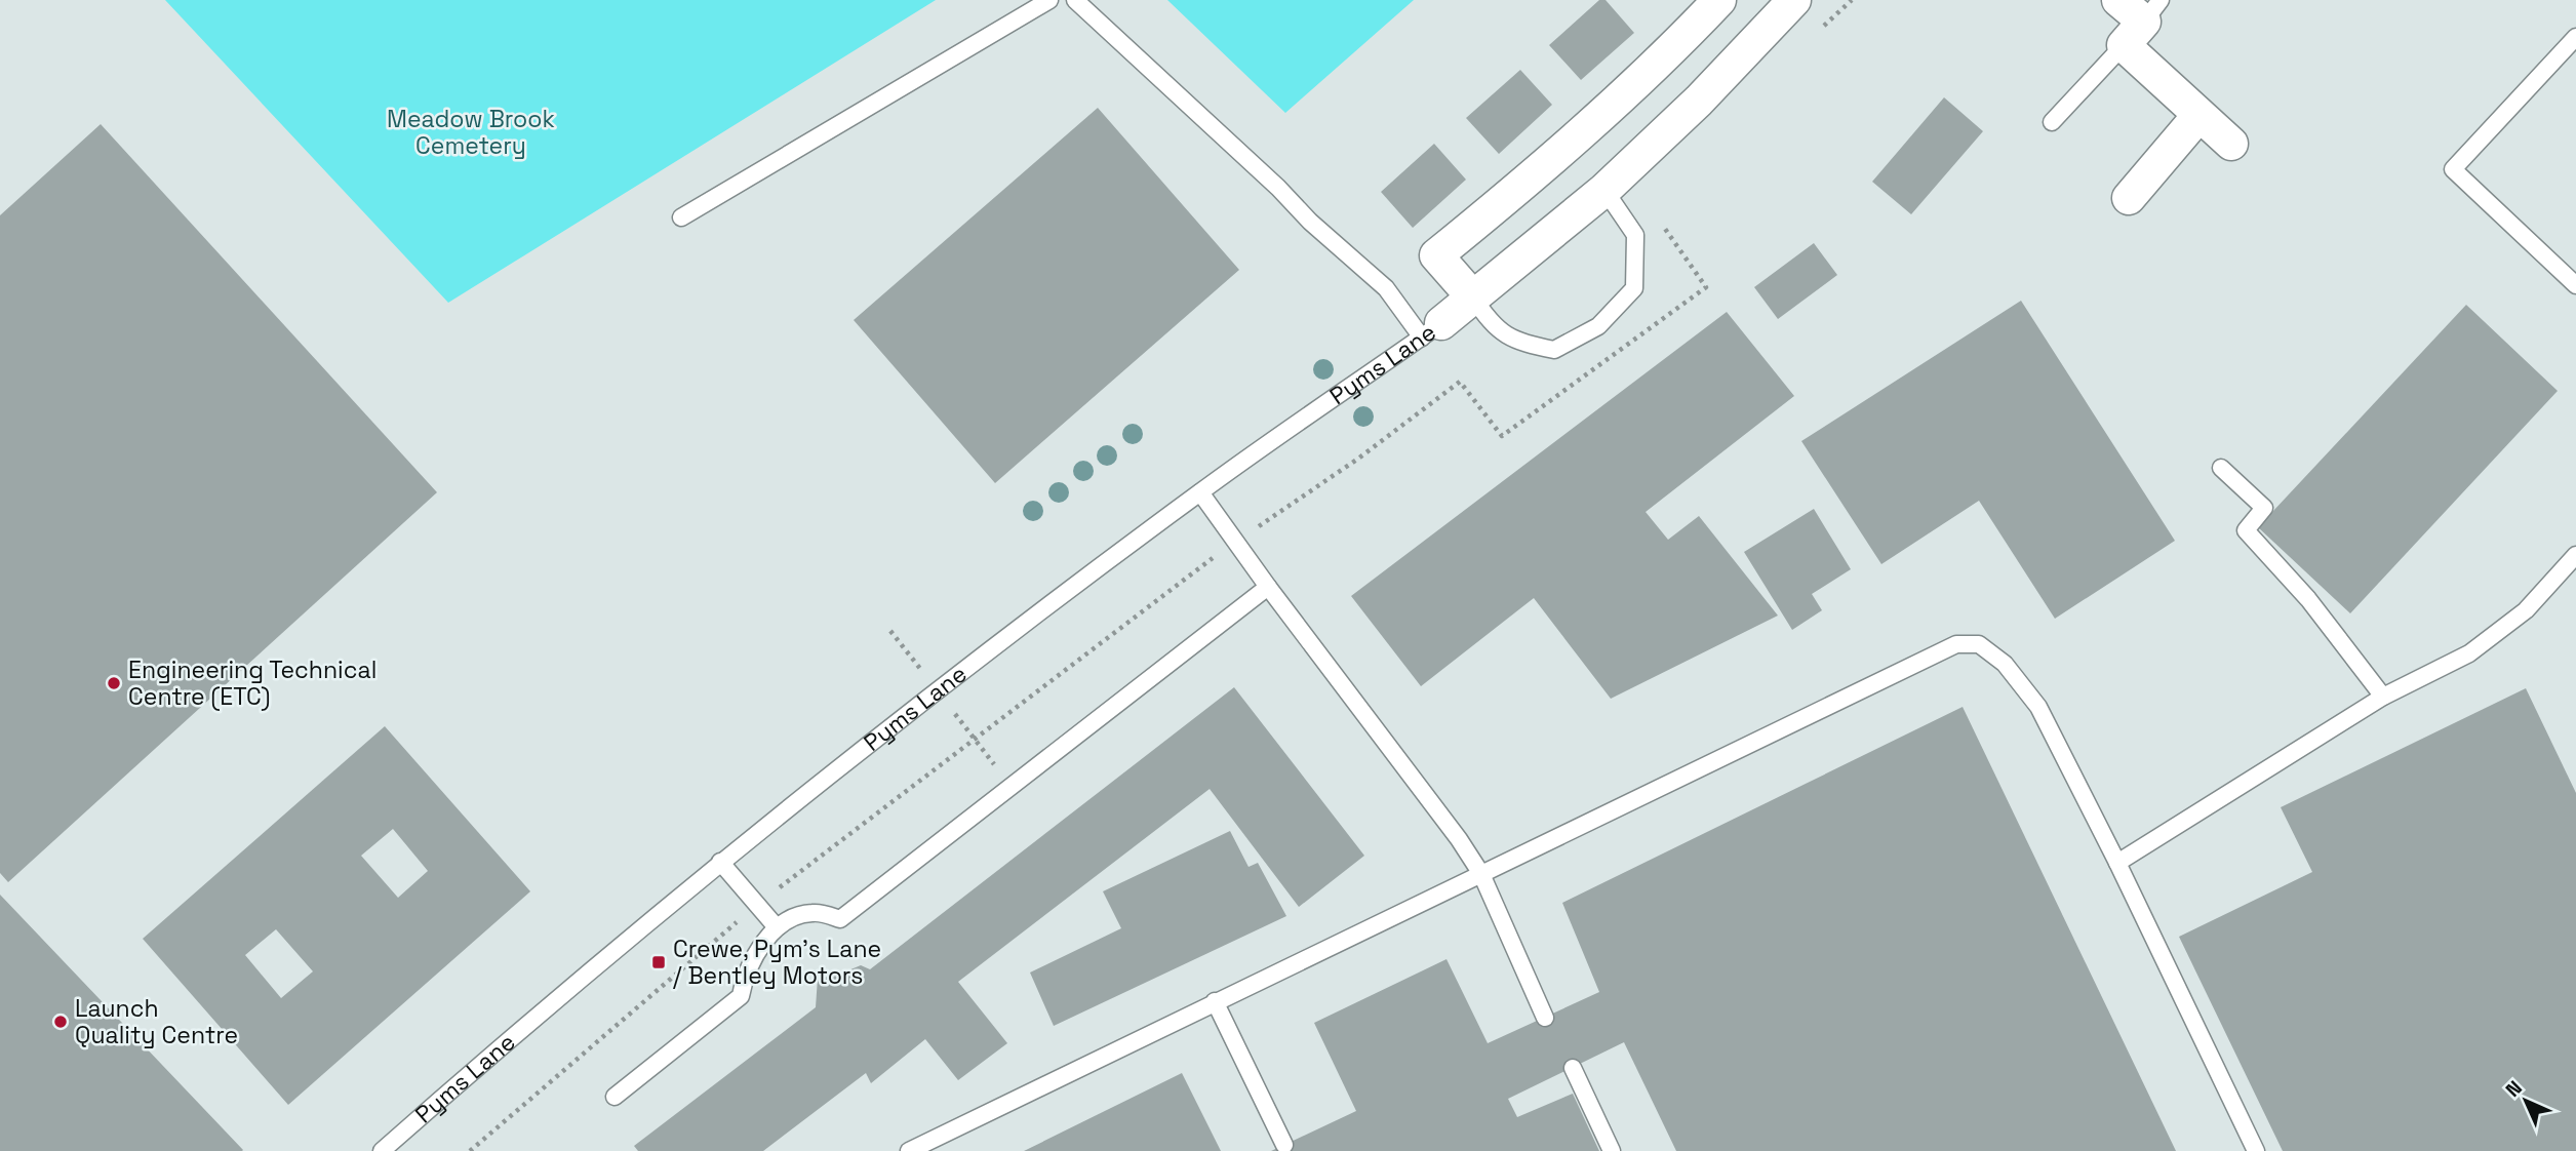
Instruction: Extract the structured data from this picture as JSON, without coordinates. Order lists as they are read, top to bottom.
{
  "streets": {
    "street": ["Pyms Lane"]
  },
  "parks": ["Meadow Brook Cemetery"],
  "places": {
    "other": ["Engineering Technical Centre (ETC)", "Launch Quality Centre"],
    "transit": ["Crewe, Pym's Lane / Bentley Motors"]
  },
  "north": "top left"
}
